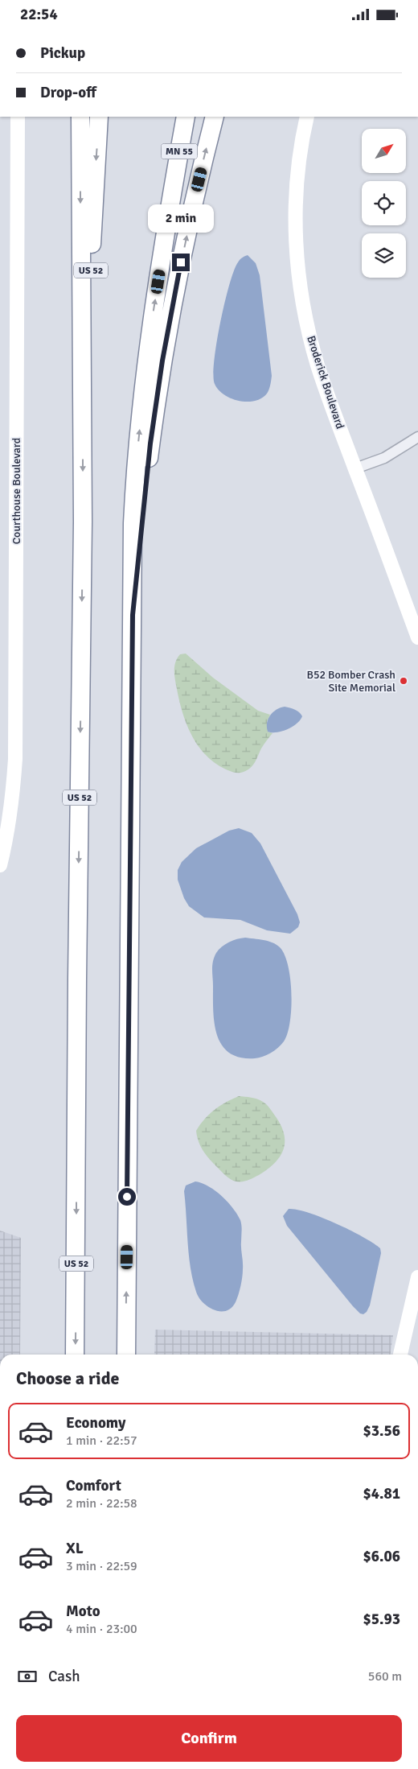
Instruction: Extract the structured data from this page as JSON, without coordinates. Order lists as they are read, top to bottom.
{
  "streets": {
    "highway": ["MN 55", "US 52"],
    "street": ["Broderick Boulevard", "Courthouse Boulevard"]
  },
  "places": ["B52 Bomber Crash Site Memorial"],
  "north": "top right",
  "page": {
    "status": "22:54",
    "banner": ["Pickup", "Drop-off"],
    "bubble": "2 min",
    "heading": "Choose a ride",
    "list": [
      {
        "name": "Economy",
        "note": "1 min · 22:57",
        "value": "$3.56"
      },
      {
        "name": "Comfort",
        "note": "2 min · 22:58",
        "value": "$4.81"
      },
      {
        "name": "XL",
        "note": "3 min · 22:59",
        "value": "$6.06"
      },
      {
        "name": "Moto",
        "note": "4 min · 23:00",
        "value": "$5.93"
      }
    ],
    "pay": ["Cash", "560 m"],
    "buttons": "Confirm"
  }
}
